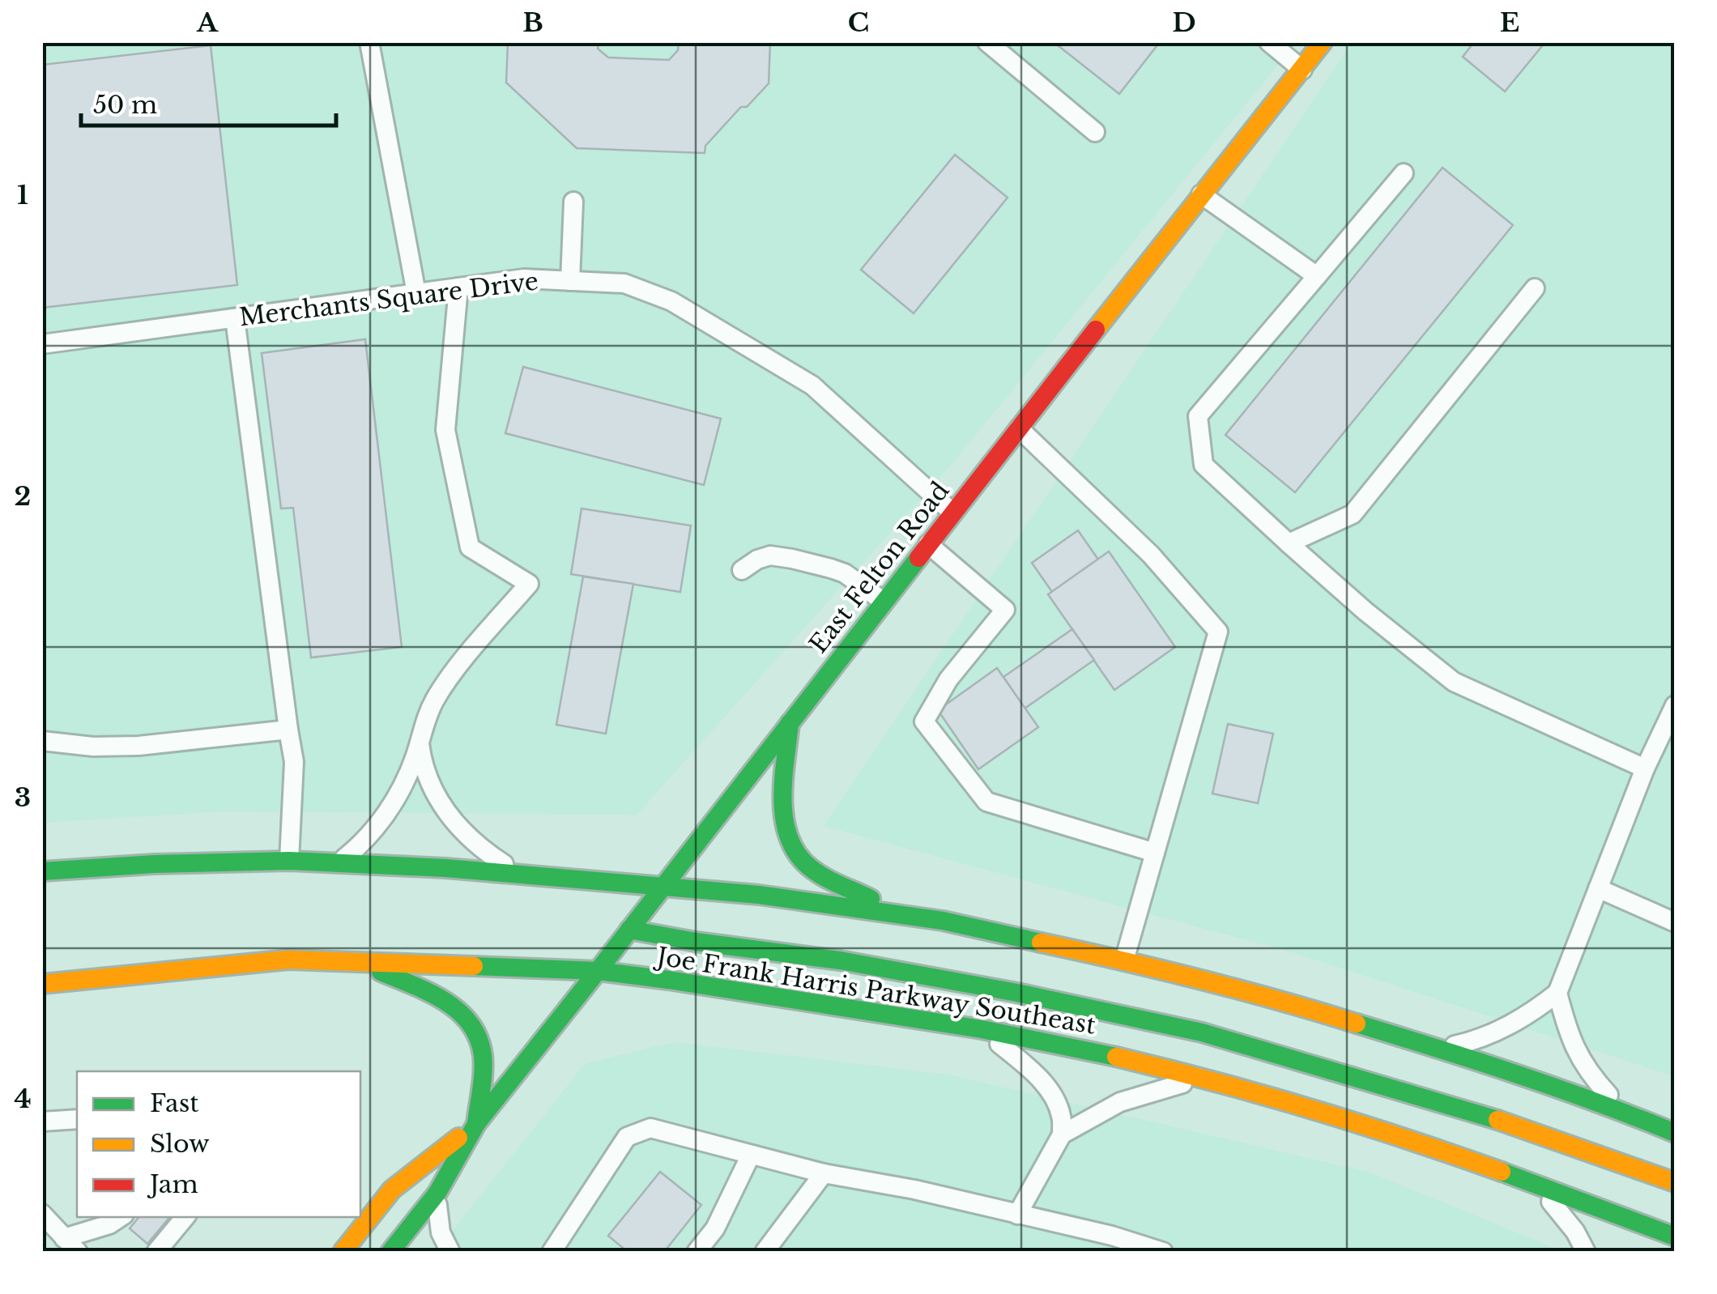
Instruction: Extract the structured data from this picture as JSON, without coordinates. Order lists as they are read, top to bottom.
{
  "streets": {
    "main road": ["East Felton Road", "Joe Frank Harris Parkway Southeast"],
    "lane": ["Merchants Square Drive"]
  },
  "crossings": [
    ["Merchants Square Drive", "East Felton Road"],
    ["East Felton Road", "Joe Frank Harris Parkway Southeast"]
  ],
  "legend": ["Fast", "Slow", "Jam"],
  "scale_bar": "50 m",
  "grid": {
    "columns": [
      "A",
      "B",
      "C",
      "D",
      "E"
    ],
    "rows": [
      "1",
      "2",
      "3",
      "4"
    ]
  }
}
